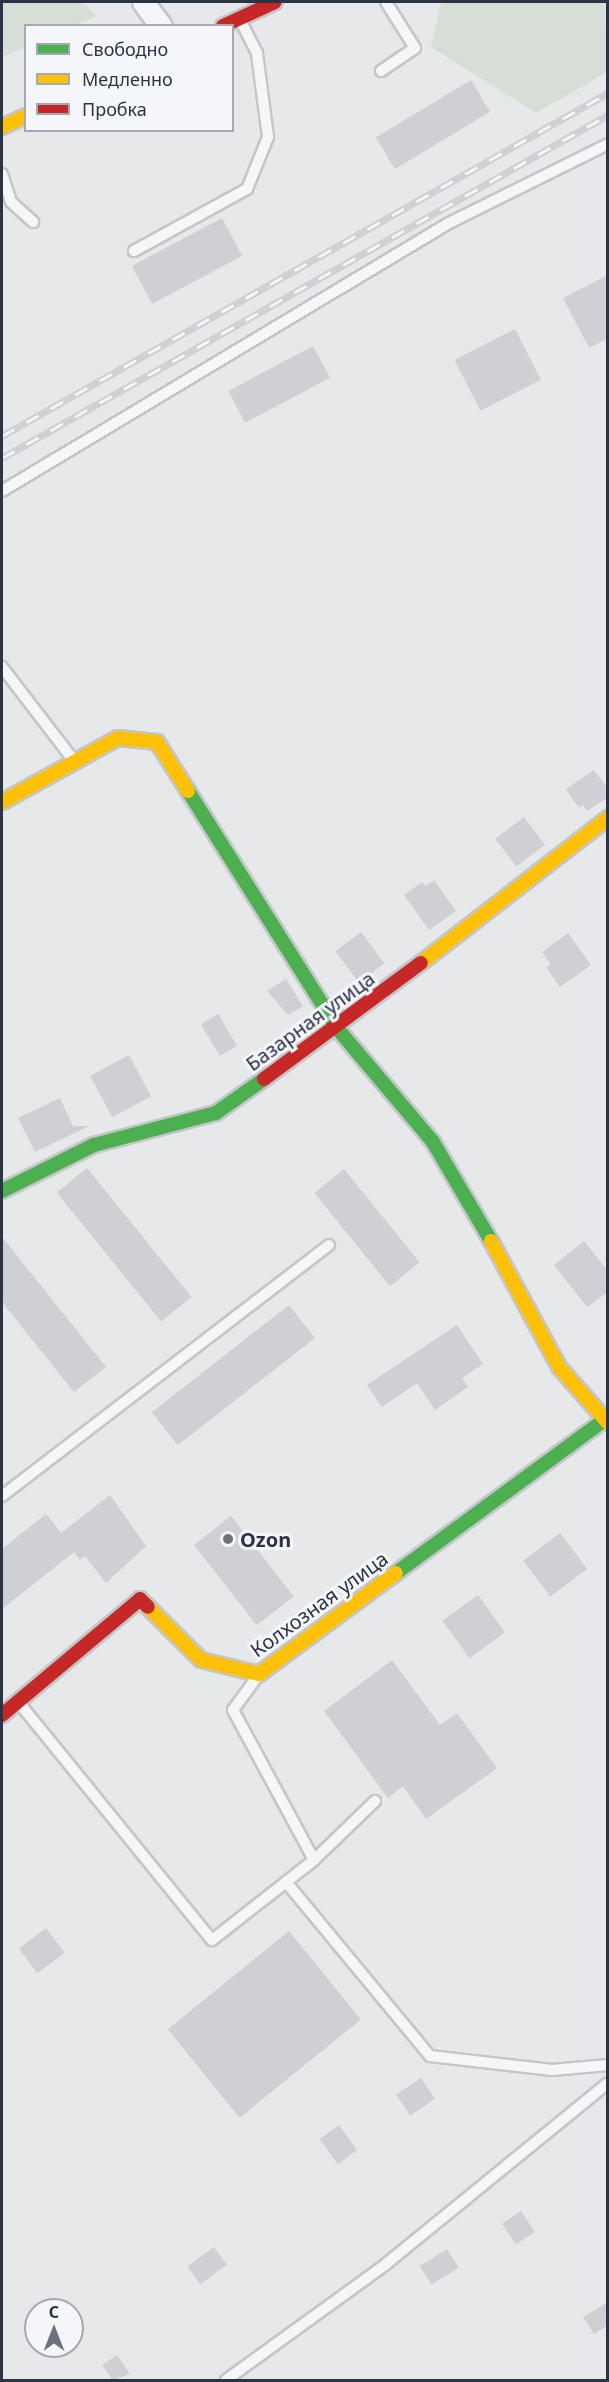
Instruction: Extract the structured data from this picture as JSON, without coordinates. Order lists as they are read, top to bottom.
{
  "streets": {
    "street": ["Базарная улица", "Колхозная улица"]
  },
  "places": ["Ozon"],
  "legend": ["Свободно", "Медленно", "Пробка"],
  "north": "top"
}
